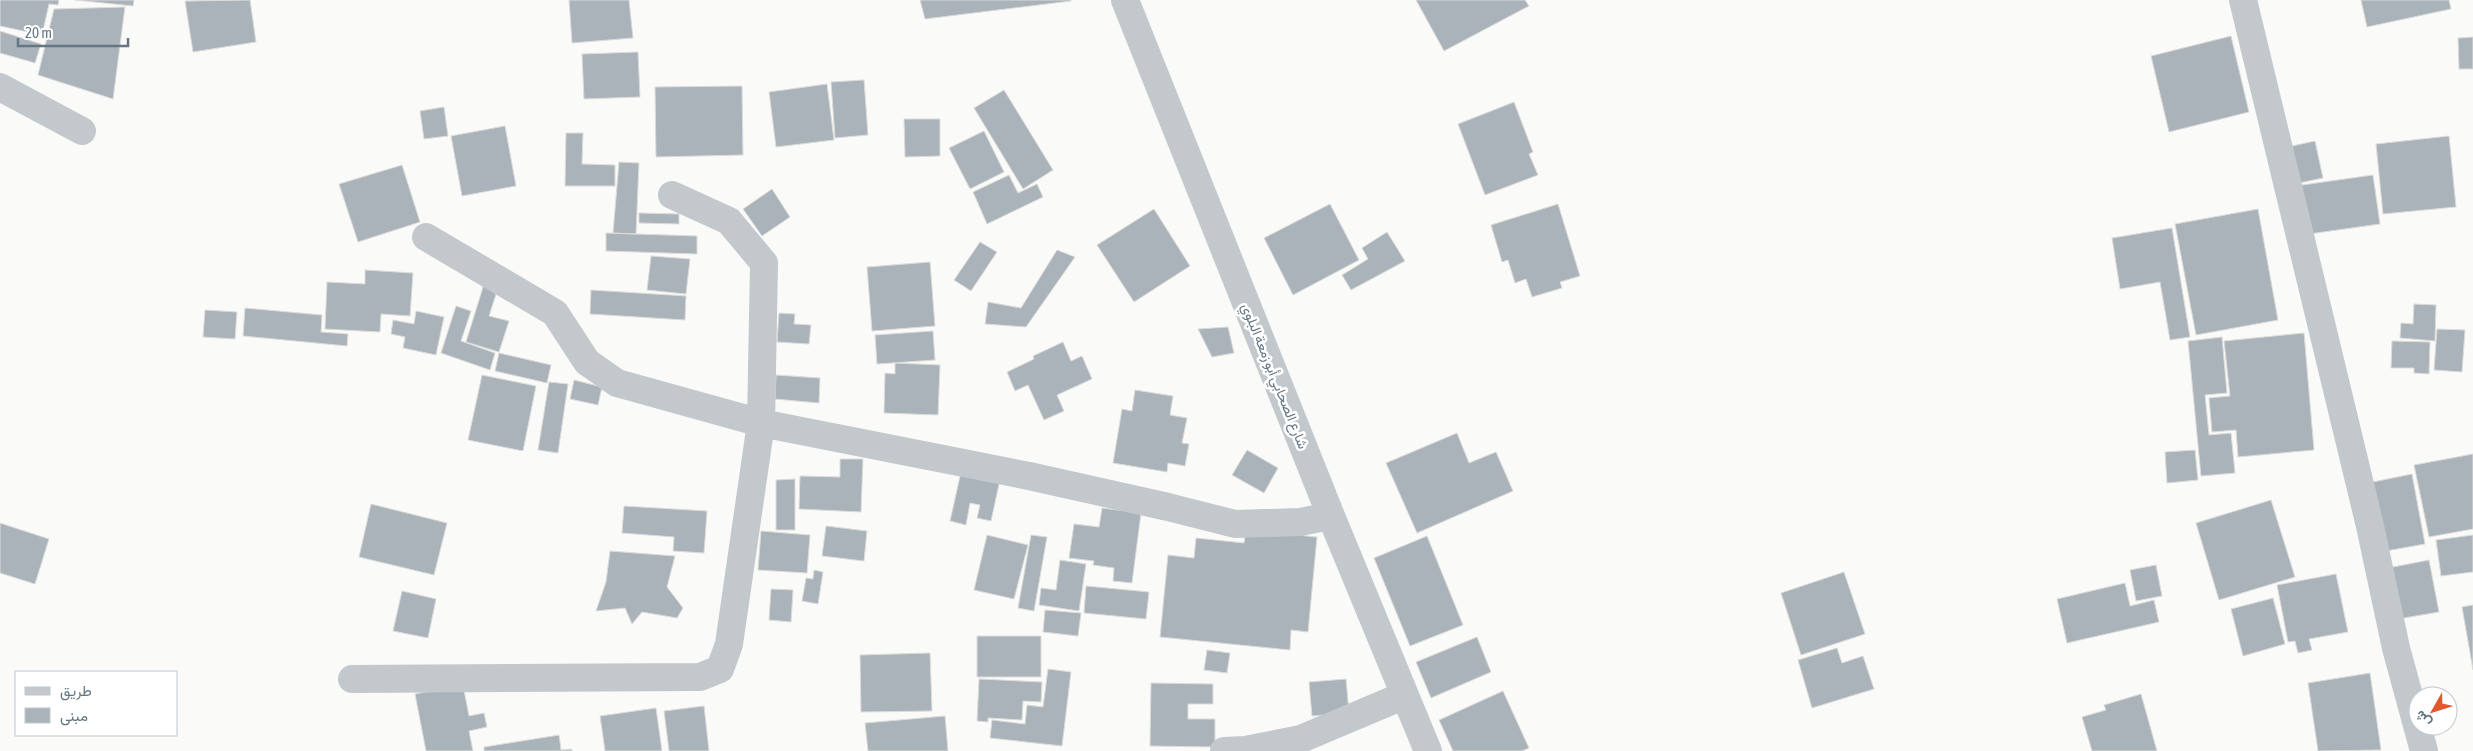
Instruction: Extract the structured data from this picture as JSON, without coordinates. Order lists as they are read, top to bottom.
{
  "streets": {
    "street": ["شارع الصحابي أبو زمعة البلوي"]
  },
  "legend": ["طريق", "مبنى"],
  "scale_bar": "20 m",
  "north": "bottom left"
}
